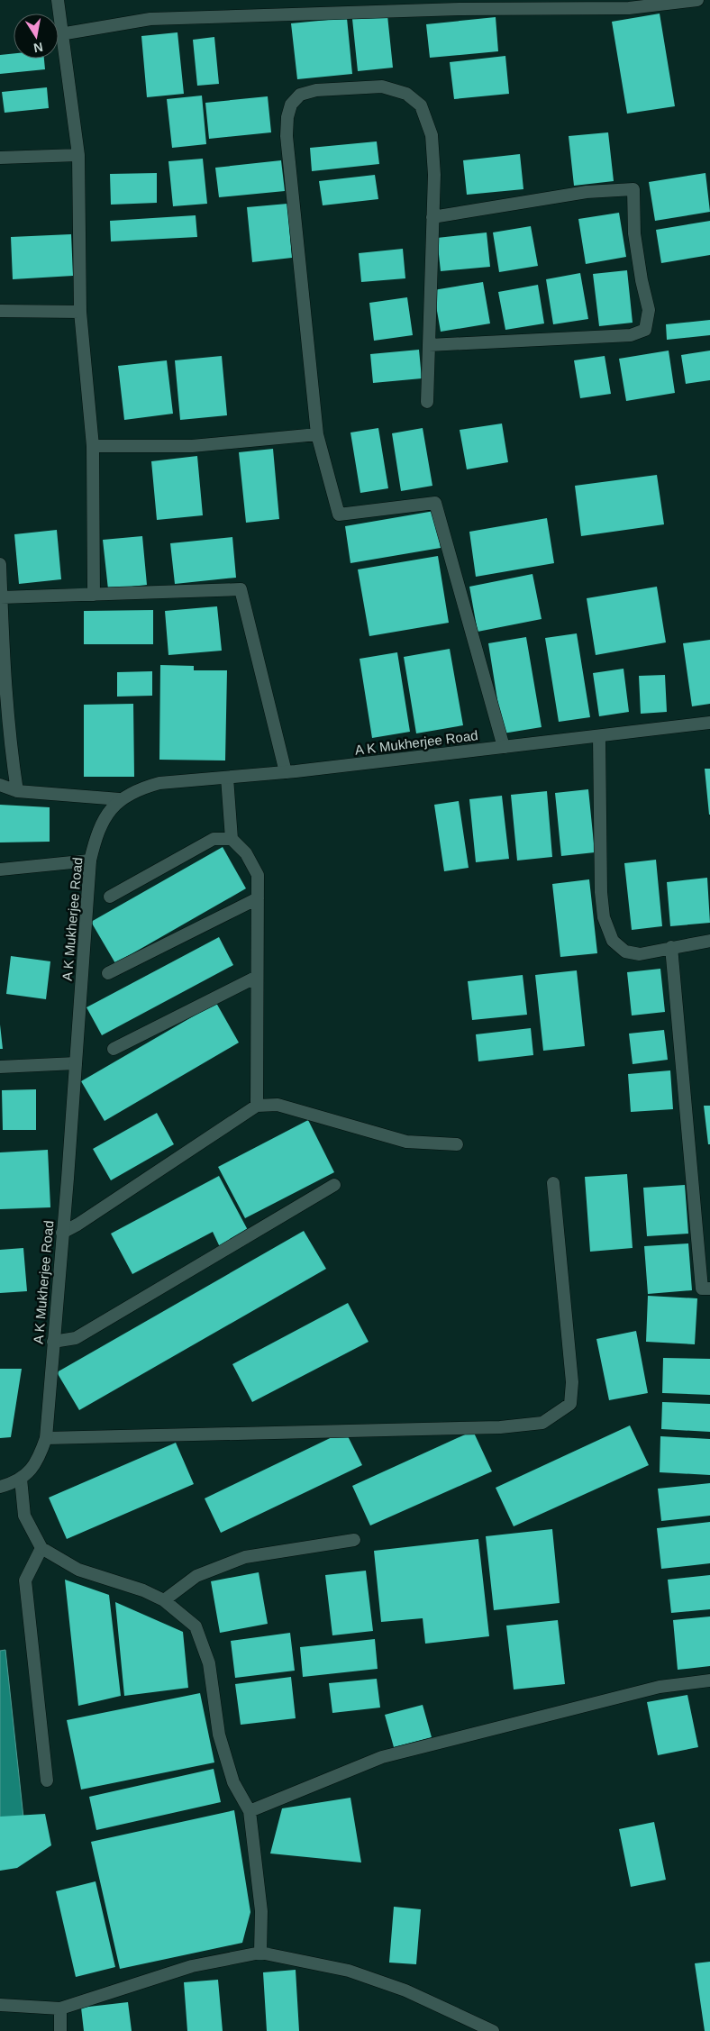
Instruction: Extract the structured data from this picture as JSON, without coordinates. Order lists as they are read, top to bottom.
{
  "streets": {
    "street": ["A K Mukherjee Road"]
  },
  "north": "bottom"
}
